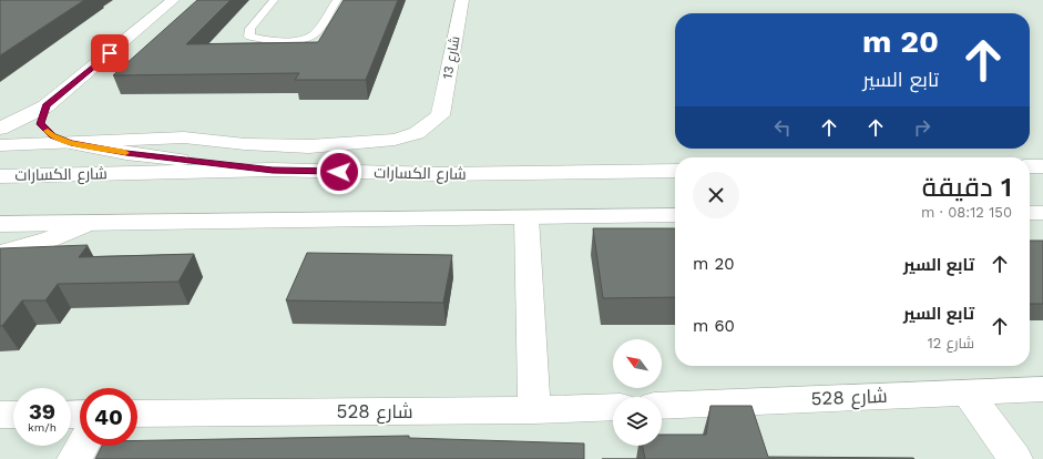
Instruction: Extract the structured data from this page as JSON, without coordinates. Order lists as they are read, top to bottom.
{
  "streets": {
    "street": ["شارع 13", "شارع الكسارات", "شارع 528"]
  },
  "crossings": [
    ["شارع 13", "شارع الكسارات"]
  ],
  "north": "top left",
  "page": {
    "turn": ["20 m", "تابع السير"],
    "heading": ["1 دقيقة", "150 m · 08:12"],
    "list": [
      {
        "name": "تابع السير",
        "value": "20 m"
      },
      {
        "name": "تابع السير",
        "note": "شارع 12",
        "value": "60 m"
      }
    ],
    "speed": "39 km/h",
    "limit": "40"
  }
}
